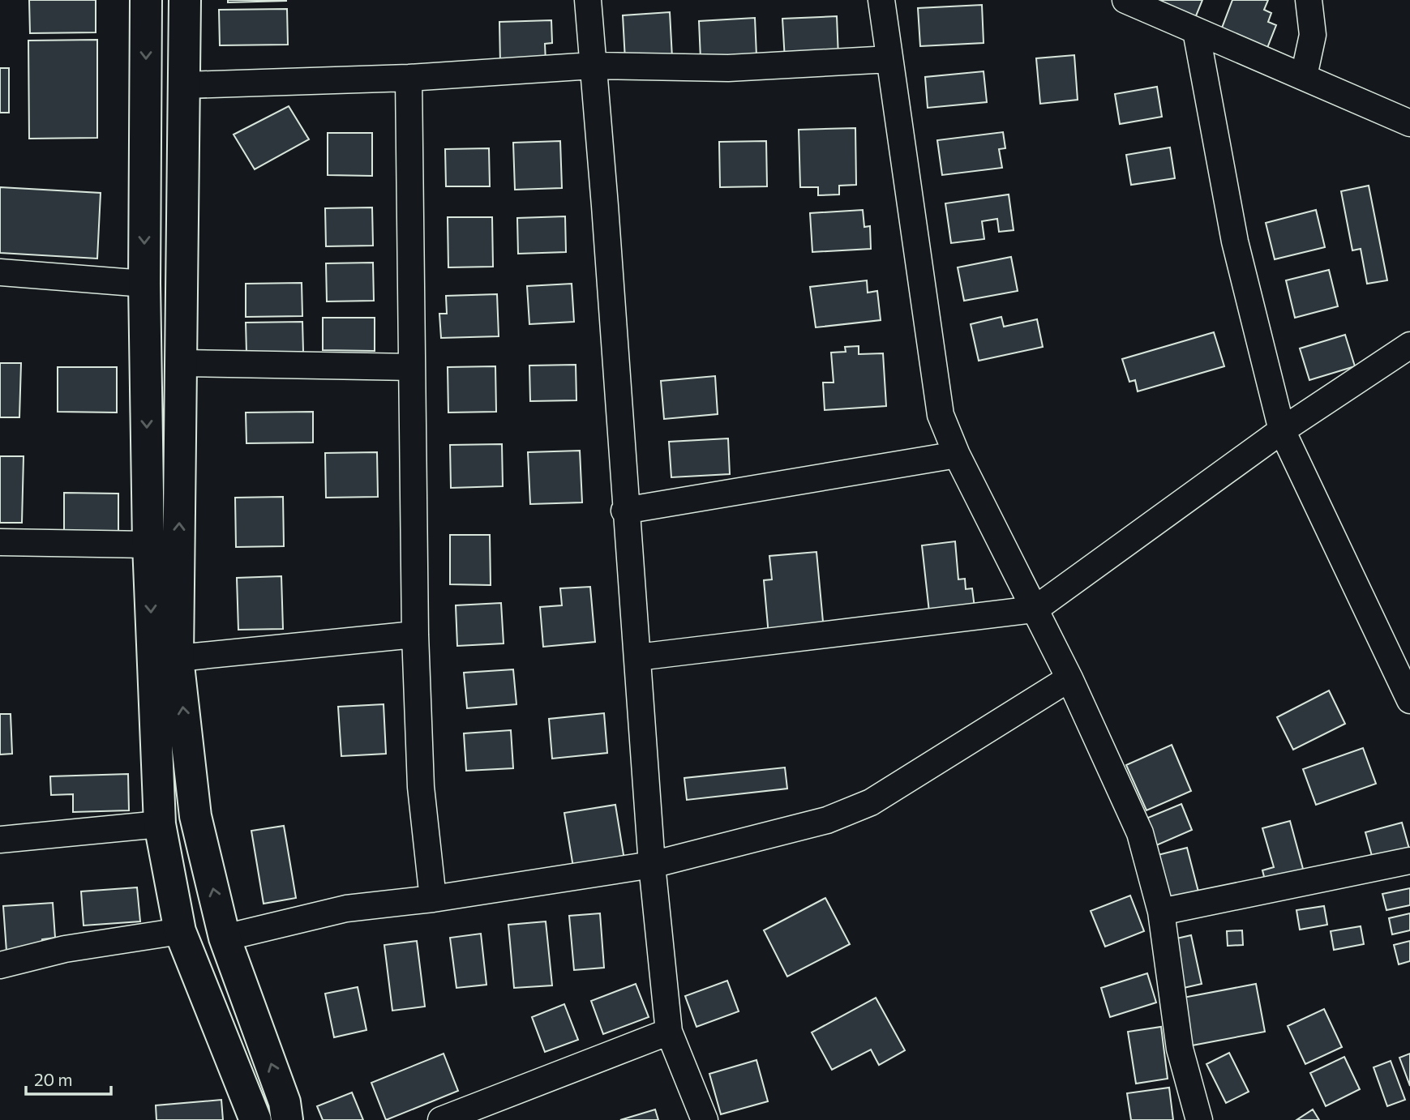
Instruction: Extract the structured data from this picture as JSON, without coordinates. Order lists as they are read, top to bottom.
{
  "scale_bar": "20 m"
}
